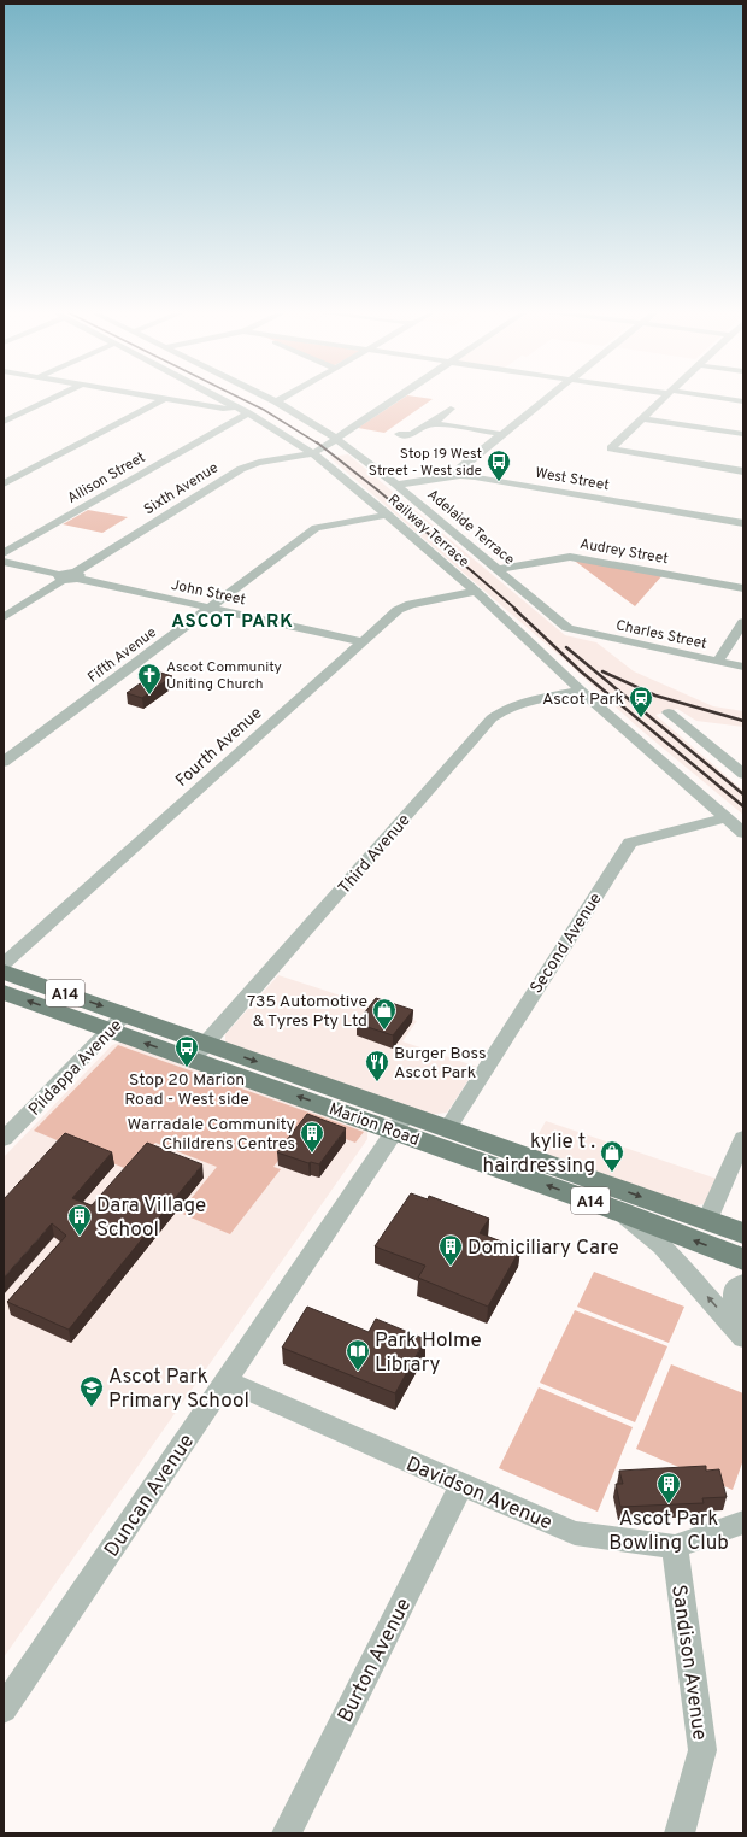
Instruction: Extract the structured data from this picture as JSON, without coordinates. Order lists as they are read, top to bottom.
{
  "streets": {
    "main road": ["A14", "Marion Road"],
    "street": [
      "Allison Street",
      "West Street",
      "Sixth Avenue",
      "Adelaide Terrace",
      "Railway Terrace",
      "Audrey Street",
      "John Street",
      "Charles Street",
      "Fifth Avenue",
      "Fourth Avenue",
      "Third Avenue",
      "Second Avenue",
      "Pildappa Avenue",
      "Davidson Avenue",
      "Duncan Avenue",
      "Burton Avenue",
      "Sandison Avenue"
    ]
  },
  "crossings": [
    ["Allison Street", "Railway Terrace"],
    ["West Street", "Adelaide Terrace"],
    ["Sixth Avenue", "Railway Terrace"],
    ["Sixth Avenue", "John Street"],
    ["Adelaide Terrace", "Audrey Street"],
    ["Adelaide Terrace", "Charles Street"],
    ["Railway Terrace", "Fifth Avenue"],
    ["Railway Terrace", "Fourth Avenue"],
    ["Railway Terrace", "Third Avenue"],
    ["Railway Terrace", "Second Avenue"],
    ["John Street", "Fifth Avenue"],
    ["John Street", "Fourth Avenue"],
    ["Third Avenue", "Marion Road"],
    ["Second Avenue", "Marion Road"],
    ["Pildappa Avenue", "Marion Road"],
    ["Marion Road", "Duncan Avenue"],
    ["Davidson Avenue", "Duncan Avenue"],
    ["Davidson Avenue", "Burton Avenue"],
    ["Davidson Avenue", "Sandison Avenue"]
  ],
  "districts": ["ASCOT PARK"],
  "places": {
    "bus stop": ["Stop 19 West Street - West side", "Stop 20 Marion Road - West side"],
    "church": ["Ascot Community Uniting Church"],
    "station": ["Ascot Park"],
    "shop": ["735 Automotive & Tyres Pty Ltd", "kylie t . hairdressing"],
    "restaurant": ["Burger Boss Ascot Park"],
    "building": [
      "Warradale Community Childrens Centres",
      "Dara Village School",
      "Domiciliary Care",
      "Ascot Park Bowling Club"
    ],
    "library": ["Park Holme Library"],
    "school or university": ["Ascot Park Primary School"]
  }
}
